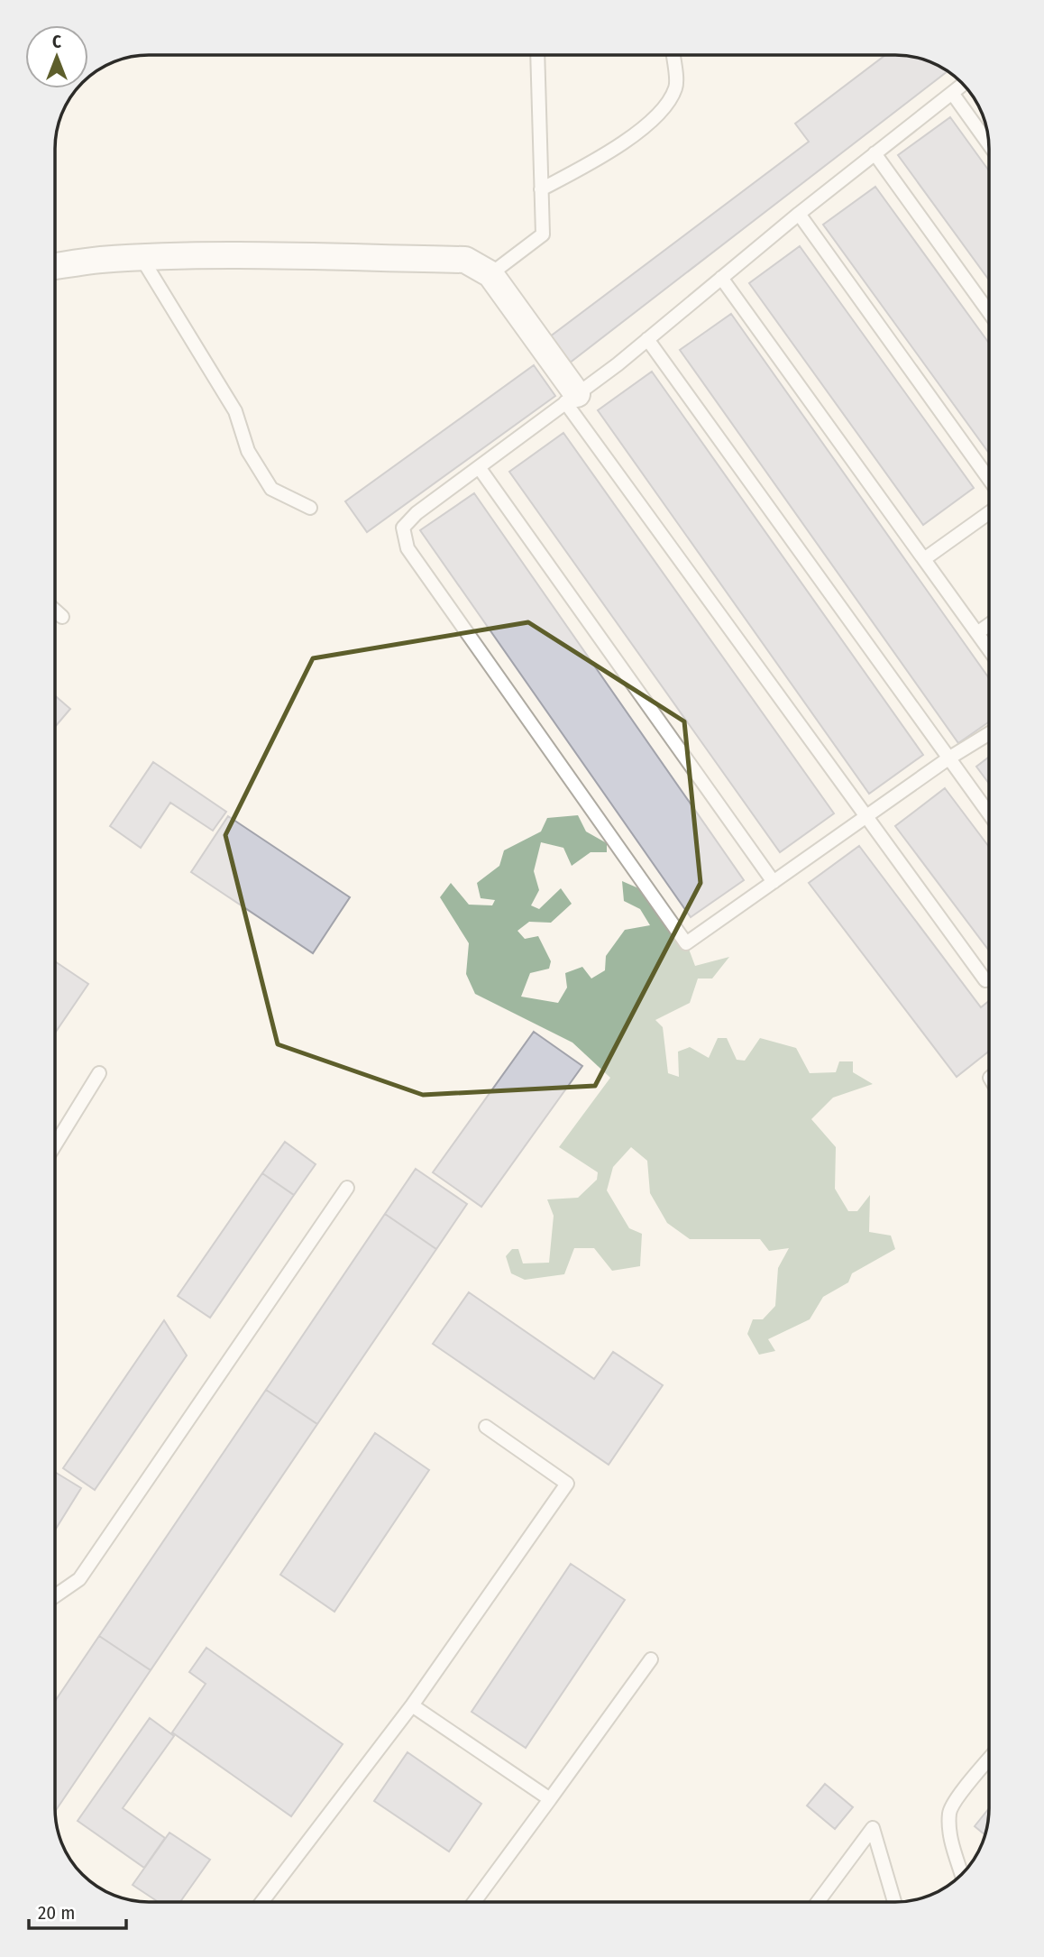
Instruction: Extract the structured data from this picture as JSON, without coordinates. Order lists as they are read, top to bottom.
{
  "scale_bar": "20 m",
  "north": "top"
}
